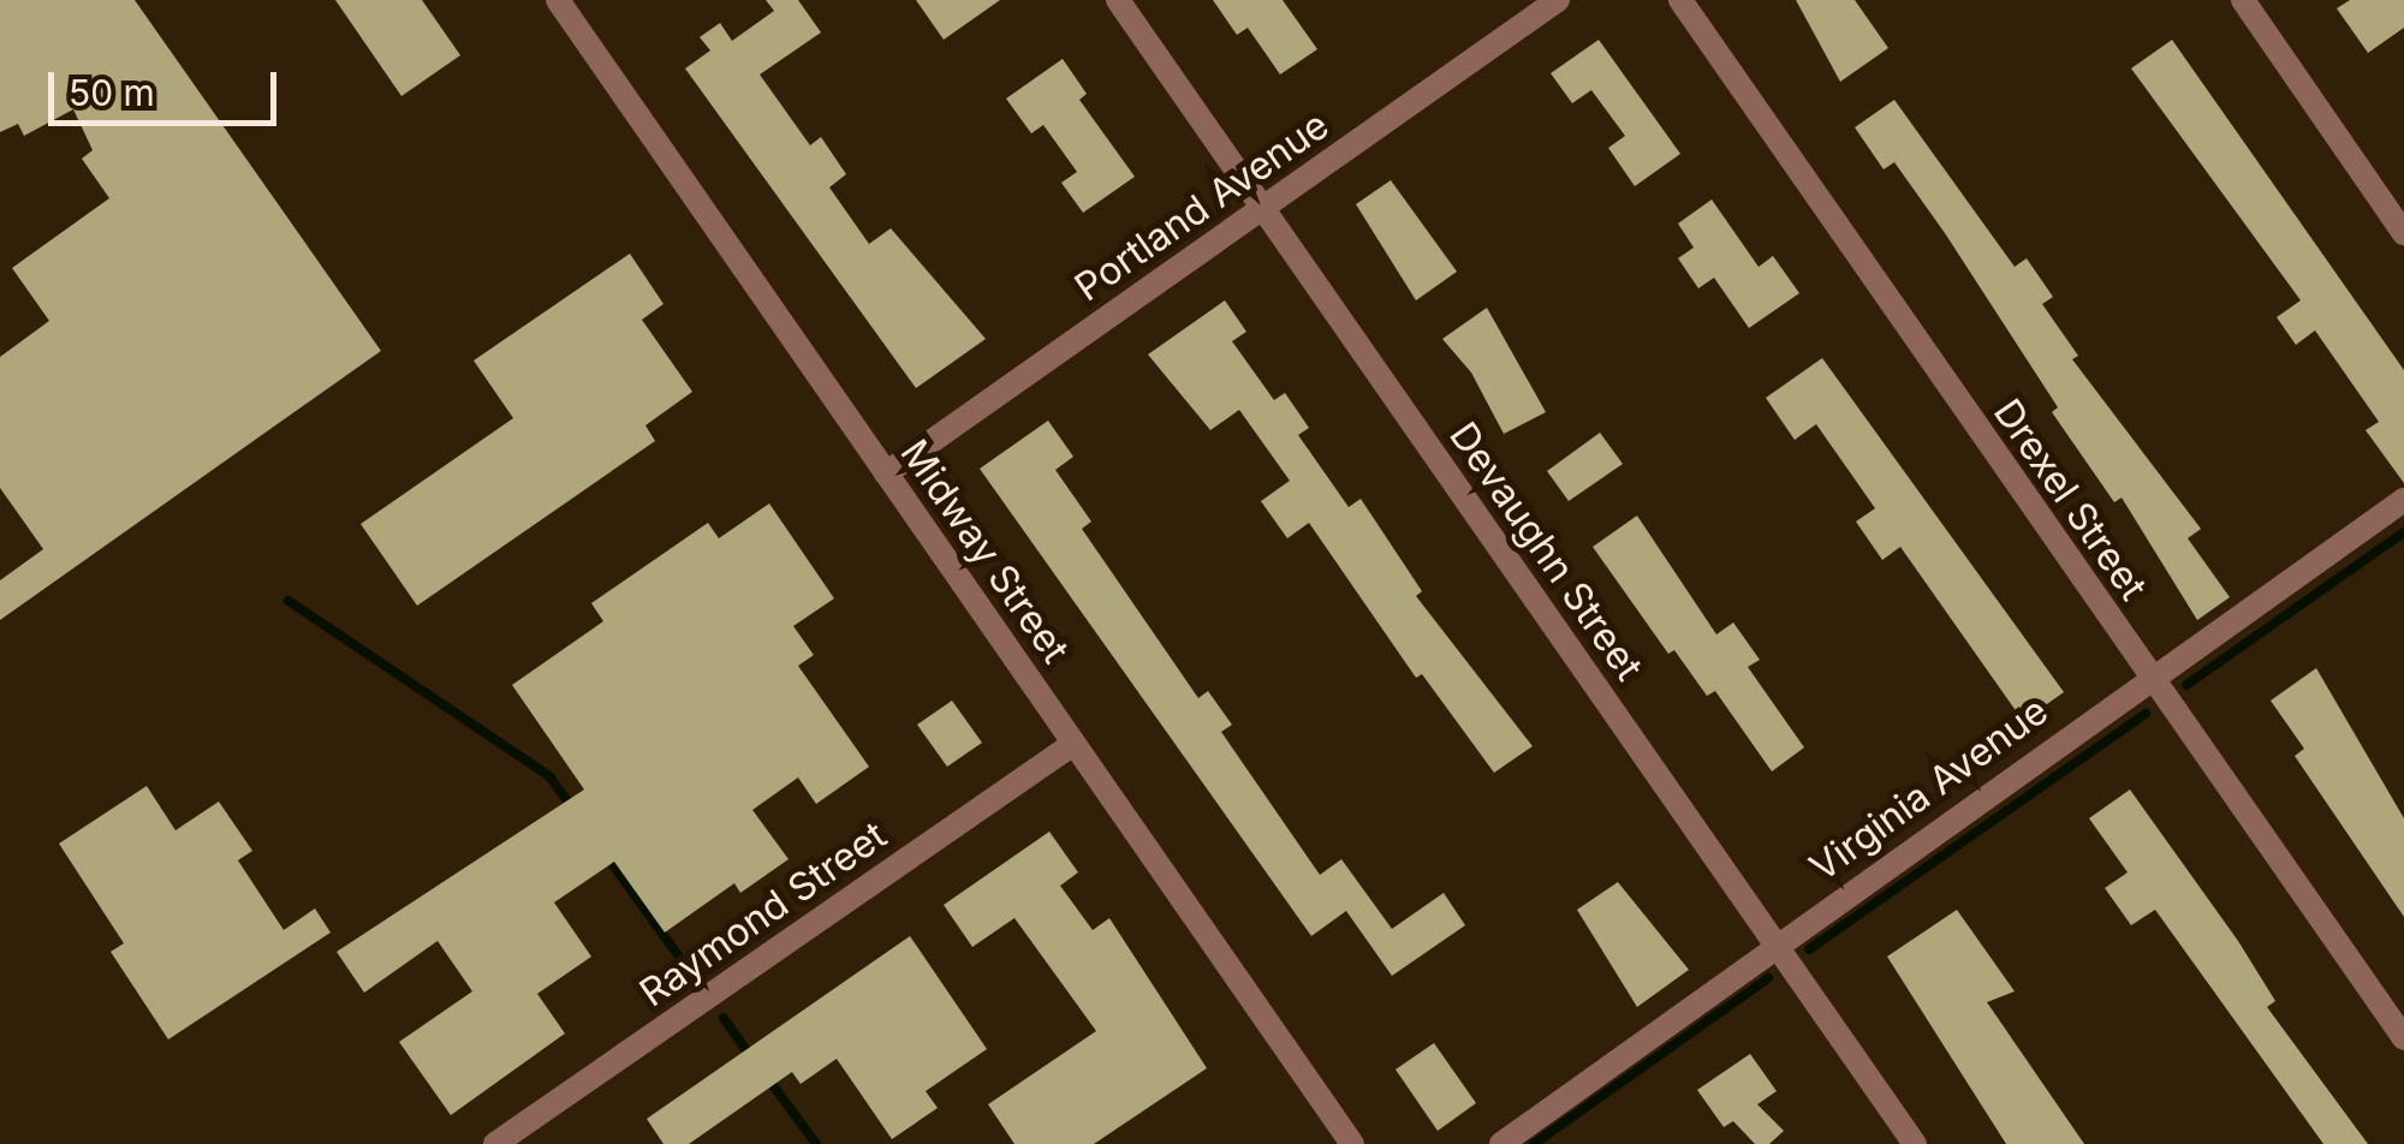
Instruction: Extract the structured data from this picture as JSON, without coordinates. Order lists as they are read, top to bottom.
{
  "streets": {
    "street": [
      "Portland Avenue",
      "Drexel Street",
      "Midway Street",
      "Devaughn Street",
      "Virginia Avenue",
      "Raymond Street"
    ]
  },
  "crossings": [
    ["Portland Avenue", "Midway Street"],
    ["Portland Avenue", "Devaughn Street"],
    ["Drexel Street", "Virginia Avenue"],
    ["Midway Street", "Raymond Street"],
    ["Devaughn Street", "Virginia Avenue"]
  ],
  "scale_bar": "50 m"
}
